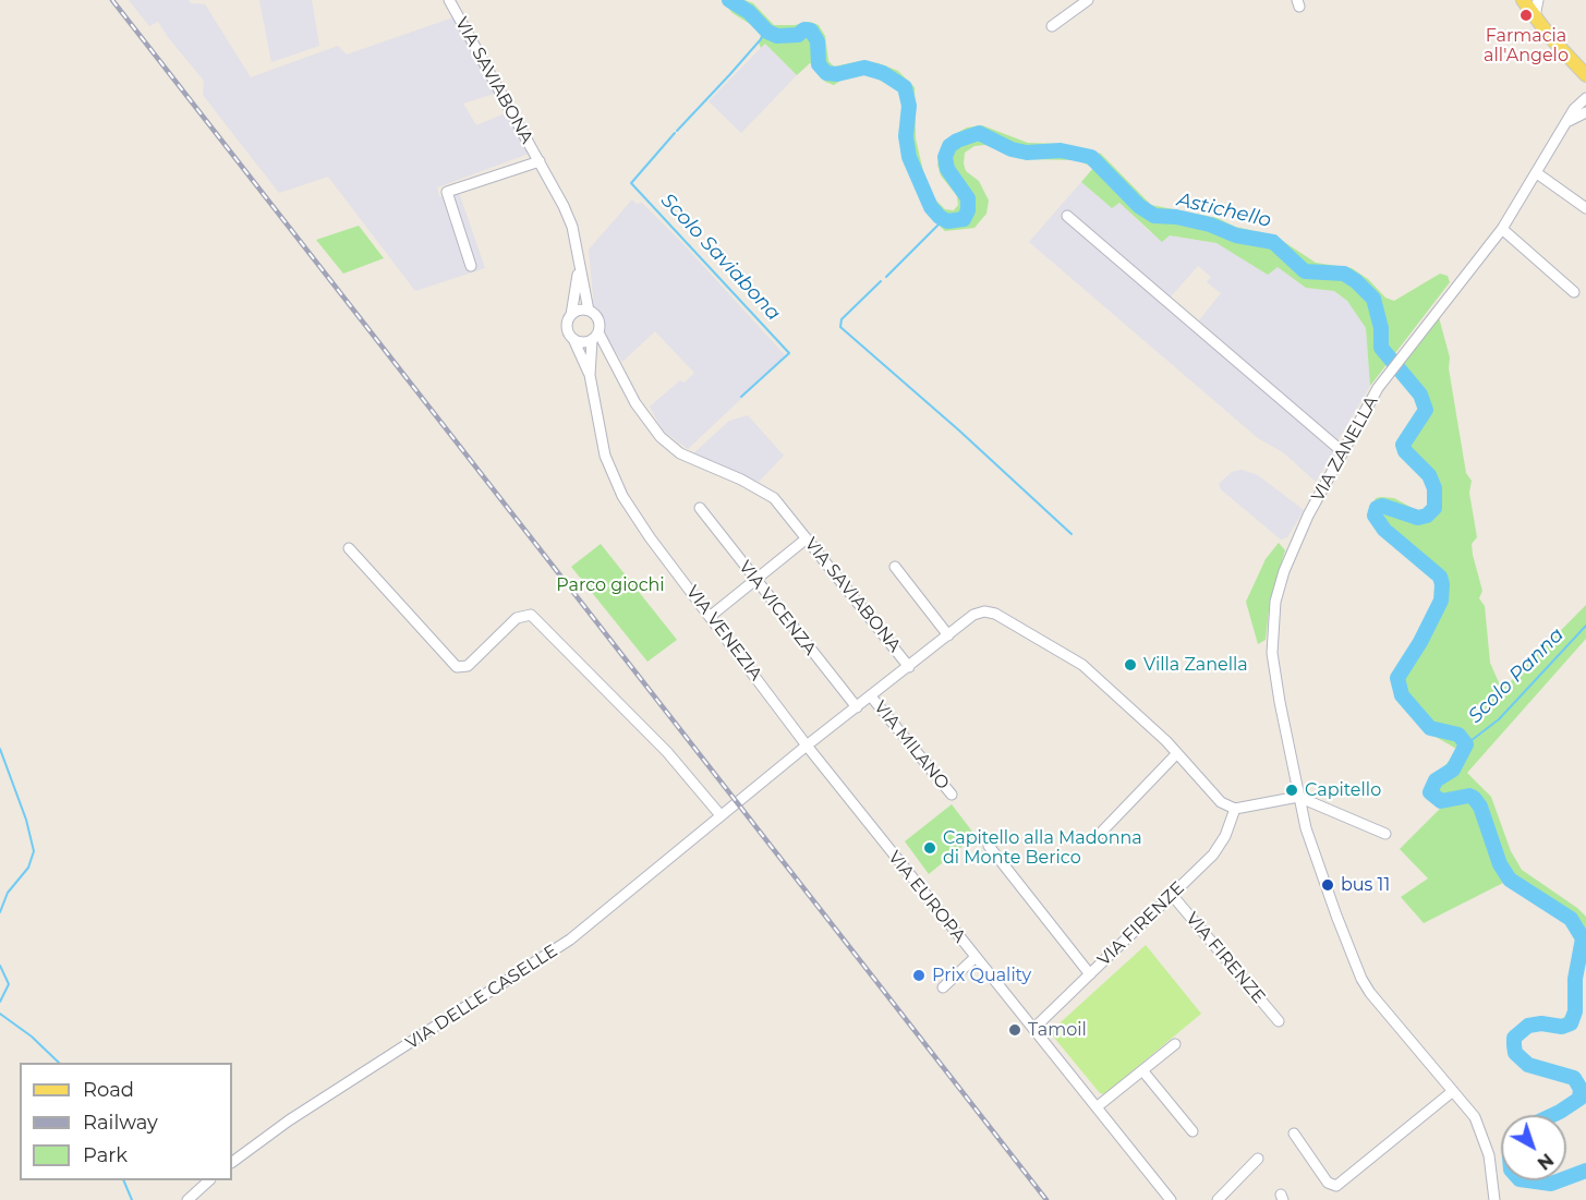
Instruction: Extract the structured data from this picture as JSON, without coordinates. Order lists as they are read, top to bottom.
{
  "streets": {
    "street": [
      "VIA SAVIABONA",
      "VIA ZANELLA",
      "VIA VICENZA",
      "VIA VENEZIA",
      "VIA MILANO",
      "VIA EUROPA",
      "VIA FIRENZE",
      "VIA DELLE CASELLE"
    ]
  },
  "crossings": [
    ["VIA SAVIABONA", "VIA VENEZIA"],
    ["VIA SAVIABONA", "VIA FIRENZE"],
    ["VIA SAVIABONA", "VIA DELLE CASELLE"],
    ["VIA VICENZA", "VIA DELLE CASELLE"],
    ["VIA VENEZIA", "VIA EUROPA"],
    ["VIA VENEZIA", "VIA DELLE CASELLE"],
    ["VIA MILANO", "VIA DELLE CASELLE"],
    ["VIA EUROPA", "VIA FIRENZE"],
    ["VIA EUROPA", "VIA DELLE CASELLE"]
  ],
  "water": ["Astichello", "Scolo Saviabona", "Scolo Panna"],
  "parks": ["Parco giochi"],
  "places": [
    "Farmacia all'Angelo",
    "Villa Zanella",
    "Capitello",
    "Capitello alla Madonna di Monte Berico",
    "bus 11",
    "Prix Quality",
    "Tamoil"
  ],
  "legend": ["Road", "Railway", "Park"],
  "north": "bottom right"
}
